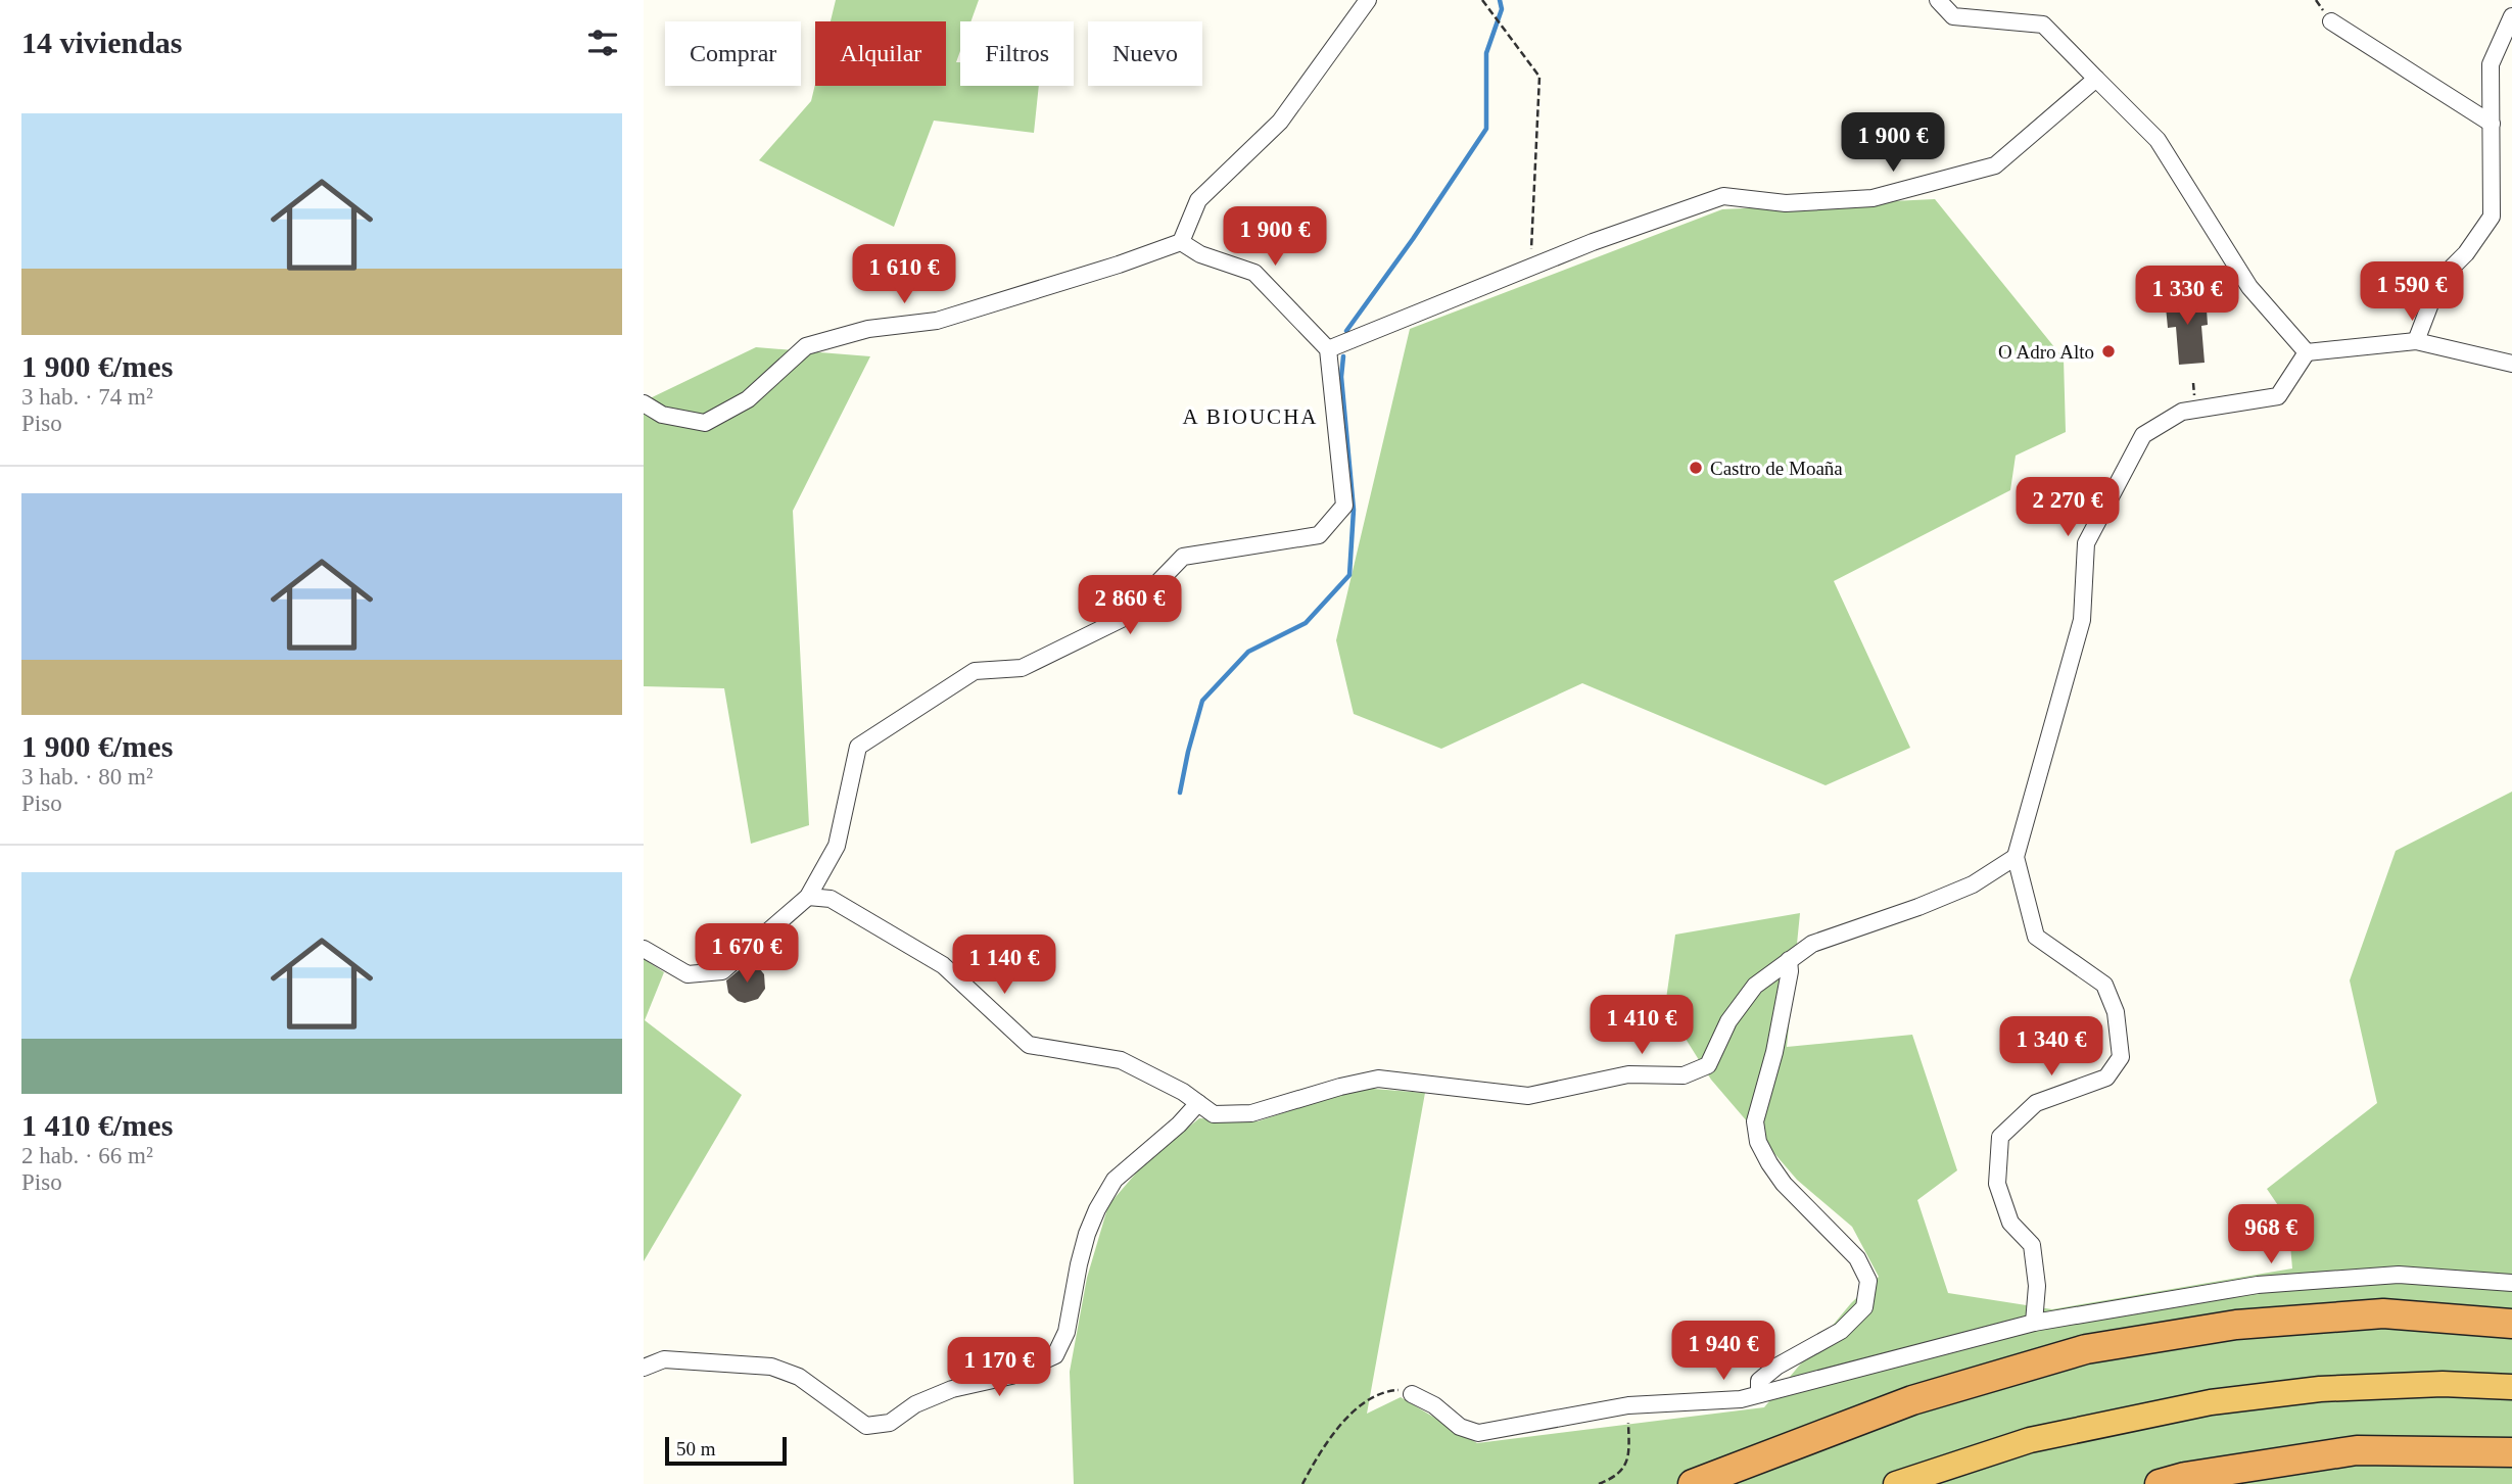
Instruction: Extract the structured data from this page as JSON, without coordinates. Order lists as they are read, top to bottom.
{
  "districts": ["A BIOUCHA"],
  "places": ["O Adro Alto", "Castro de Moaña"],
  "scale_bar": "50 m",
  "page": {
    "heading": "14 viviendas",
    "chip": [
      "Comprar",
      "Alquilar",
      "Filtros",
      "Nuevo"
    ],
    "list": [
      {
        "name": "1 900 €/mes",
        "note": "3 hab. · 74 m² · Piso"
      },
      {
        "name": "1 900 €/mes",
        "note": "3 hab. · 80 m² · Piso"
      },
      {
        "name": "1 410 €/mes",
        "note": "2 hab. · 66 m² · Piso"
      }
    ],
    "price": [
      "1 900 €",
      "1 900 €",
      "1 610 €",
      "1 590 €",
      "1 330 €",
      "2 270 €",
      "2 860 €",
      "1 670 €",
      "1 140 €",
      "1 410 €",
      "1 340 €",
      "968 €",
      "1 940 €",
      "1 170 €"
    ],
    "scale": "50 m"
  }
}
